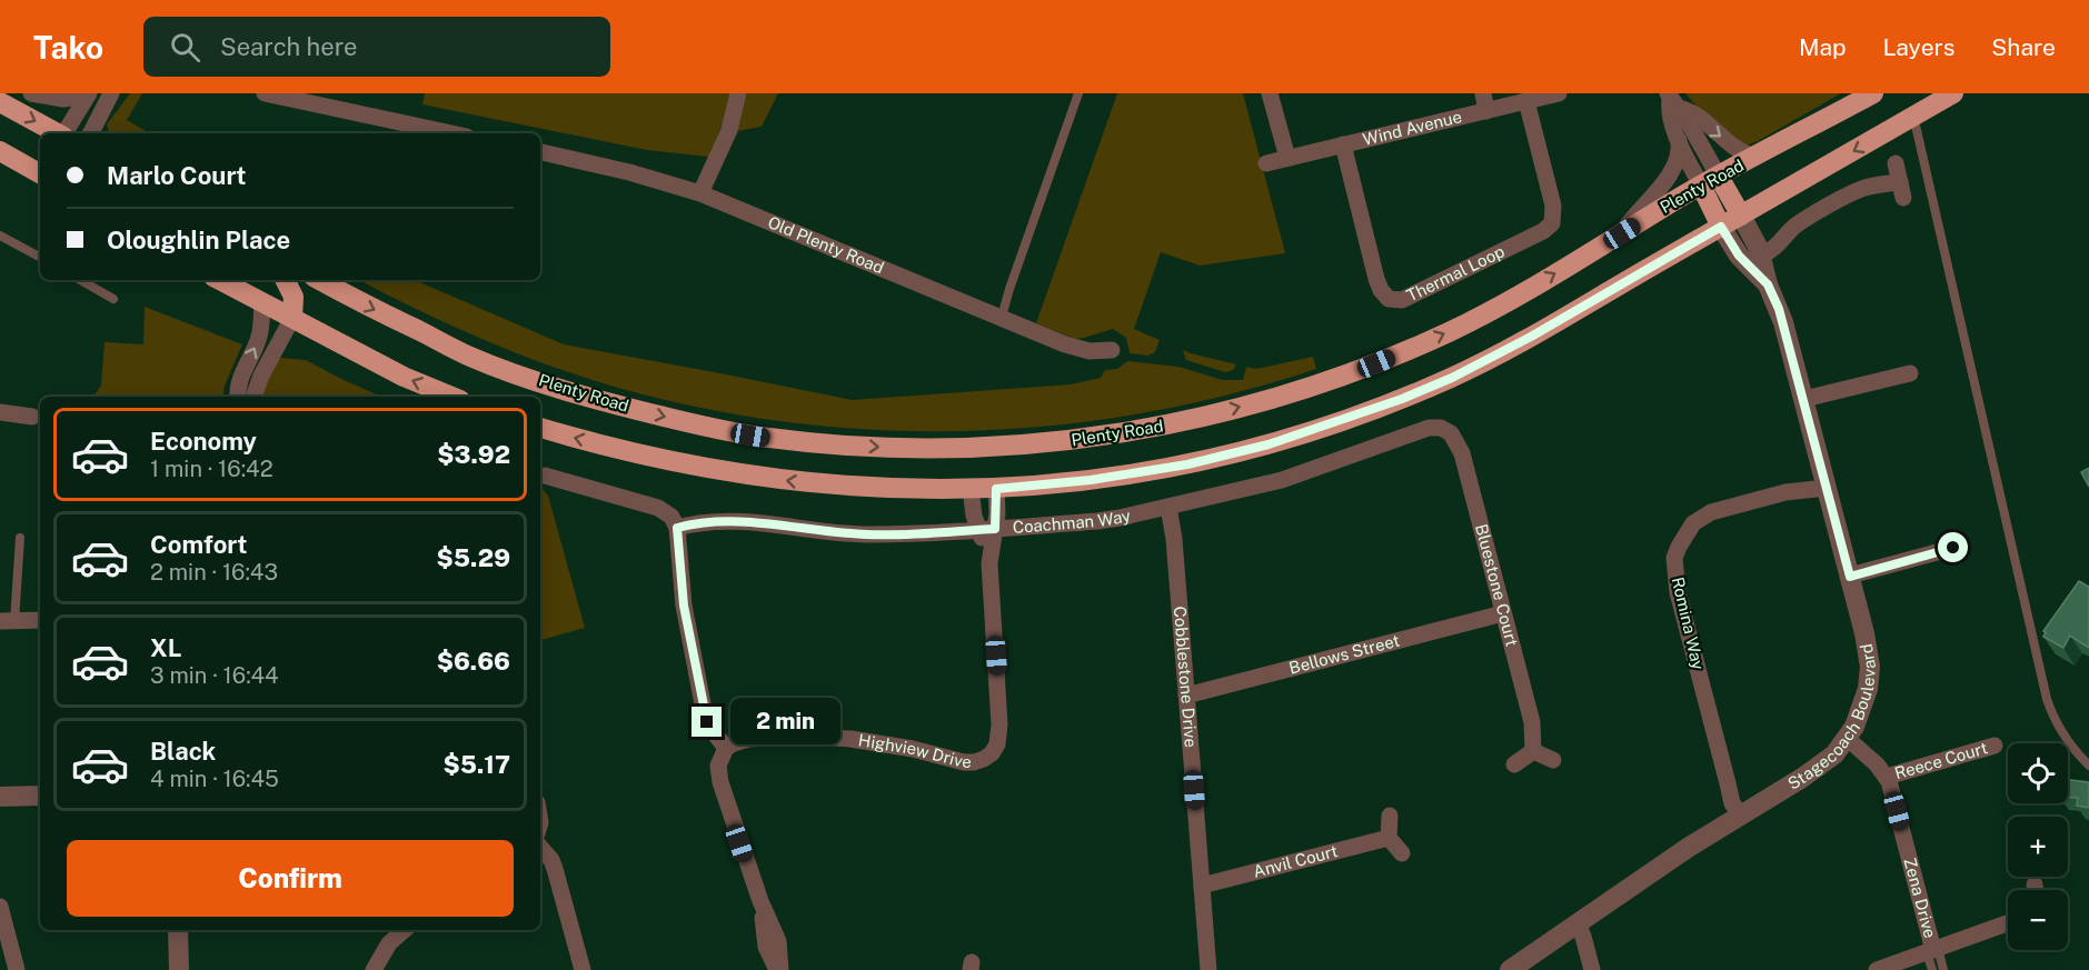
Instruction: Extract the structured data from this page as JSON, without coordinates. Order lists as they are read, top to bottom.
{
  "streets": {
    "highway": ["Plenty Road"],
    "street": [
      "Wind Avenue",
      "Old Plenty Road",
      "Thermal Loop",
      "Coachman Way",
      "Bluestone Court",
      "Romina Way",
      "Bellows Street",
      "Cobblestone Drive",
      "Stagecoach Boulevard",
      "Highview Drive",
      "Reece Court",
      "Anvil Court",
      "Zena Drive"
    ]
  },
  "crossings": [
    ["Wind Avenue", "Thermal Loop"],
    ["Coachman Way", "Bluestone Court"],
    ["Coachman Way", "Cobblestone Drive"],
    ["Coachman Way", "Highview Drive"],
    ["Bluestone Court", "Bellows Street"],
    ["Romina Way", "Stagecoach Boulevard"],
    ["Bellows Street", "Cobblestone Drive"],
    ["Cobblestone Drive", "Anvil Court"],
    ["Stagecoach Boulevard", "Zena Drive"],
    ["Reece Court", "Zena Drive"]
  ],
  "page": {
    "header": "Tako",
    "search": "Search here",
    "nav": ["Map", "Layers", "Share"],
    "banner": ["Marlo Court", "Oloughlin Place"],
    "list": [
      {
        "name": "Economy",
        "note": "1 min · 16:42",
        "value": "$3.92"
      },
      {
        "name": "Comfort",
        "note": "2 min · 16:43",
        "value": "$5.29"
      },
      {
        "name": "XL",
        "note": "3 min · 16:44",
        "value": "$6.66"
      },
      {
        "name": "Black",
        "note": "4 min · 16:45",
        "value": "$5.17"
      }
    ],
    "bubble": "2 min",
    "map_buttons": ["+", "−"],
    "buttons": "Confirm"
  }
}
